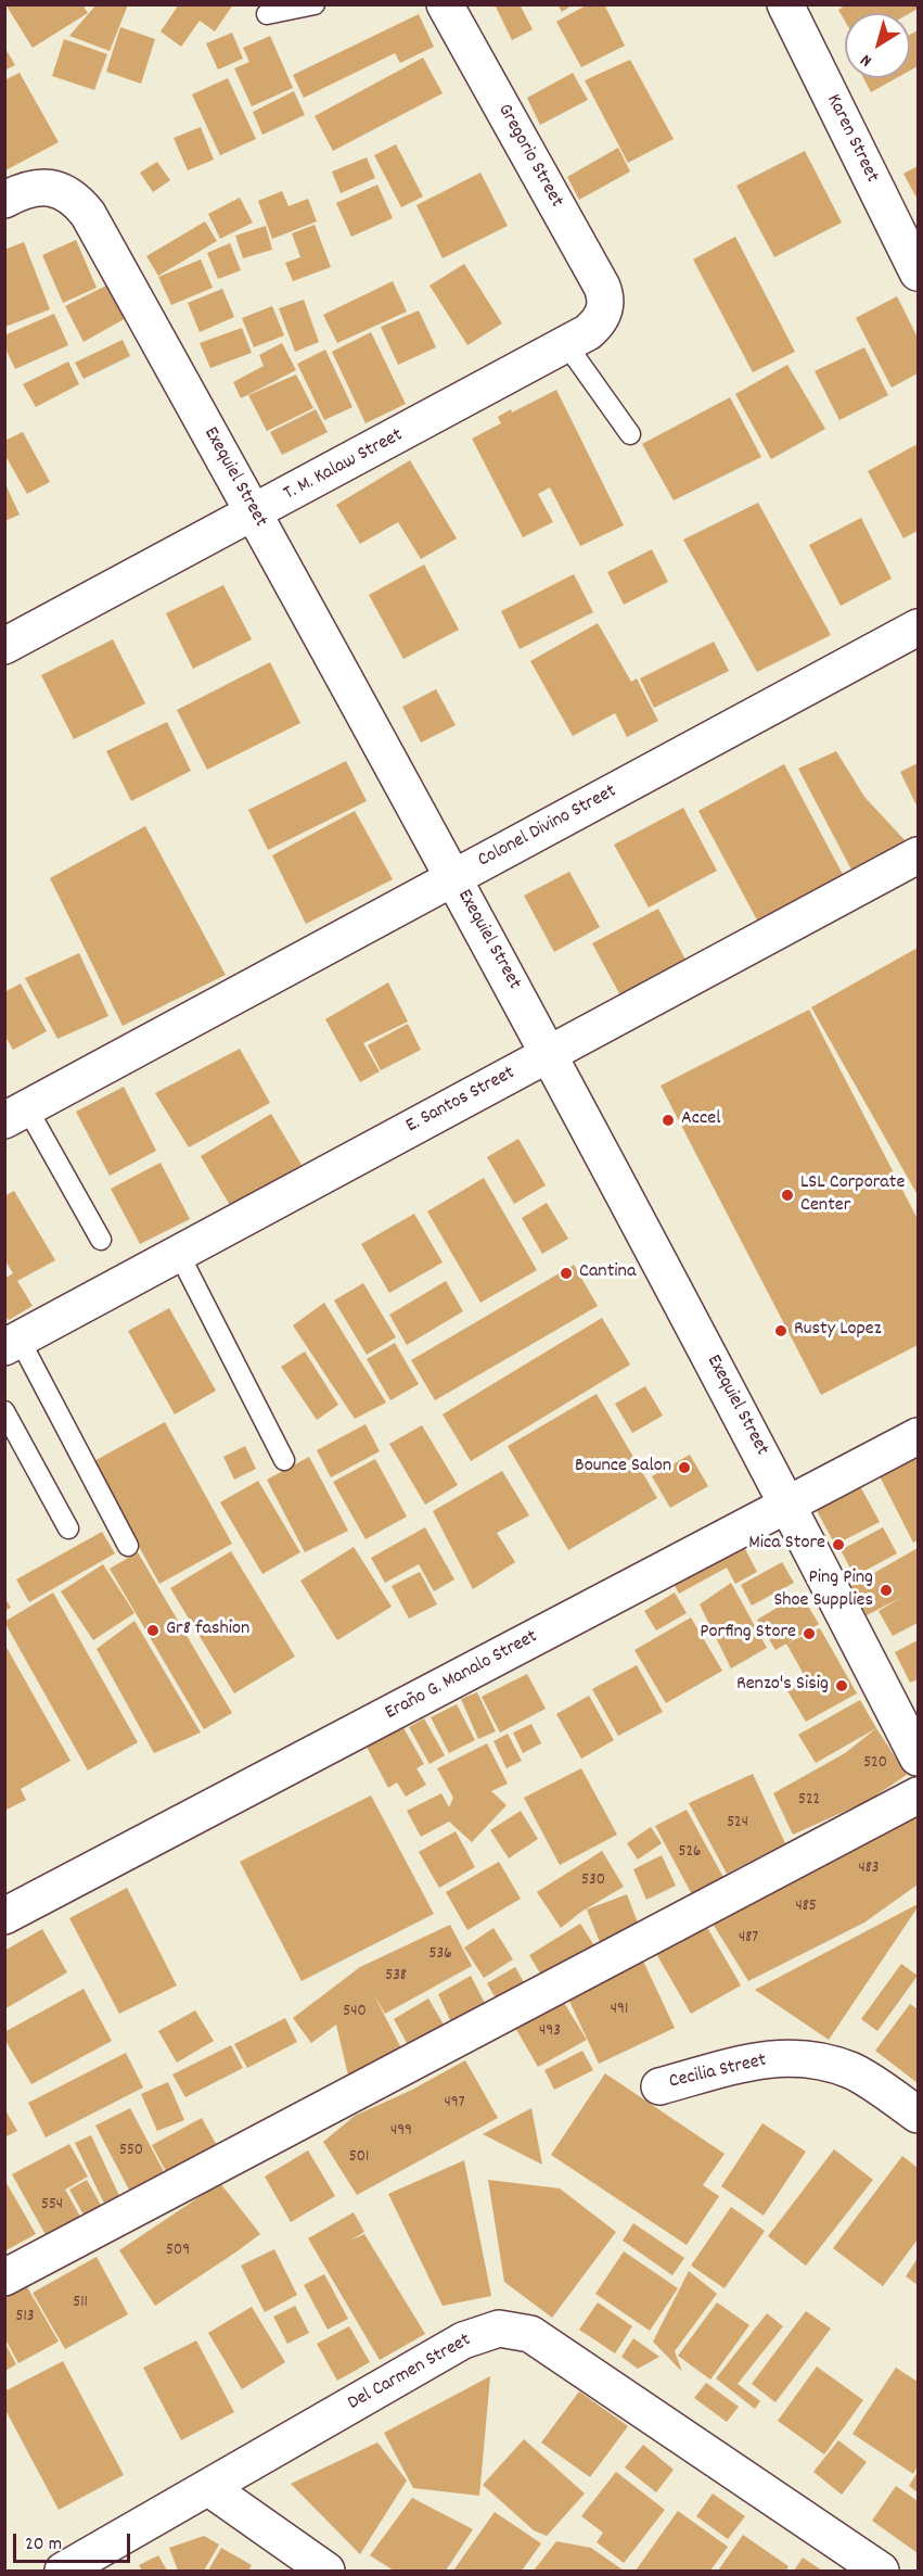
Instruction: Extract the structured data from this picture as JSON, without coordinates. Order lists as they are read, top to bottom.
{
  "streets": {
    "street": [
      "Karen Street",
      "Gregorio Street",
      "T. M. Kalaw Street",
      "Exequiel Street",
      "Colonel Divino Street",
      "E. Santos Street",
      "Eraño G. Manalo Street",
      "Cecilia Street",
      "Del Carmen Street"
    ]
  },
  "crossings": [
    ["Gregorio Street", "T. M. Kalaw Street"],
    ["T. M. Kalaw Street", "Exequiel Street"],
    ["Exequiel Street", "Colonel Divino Street"],
    ["Exequiel Street", "E. Santos Street"],
    ["Exequiel Street", "Eraño G. Manalo Street"]
  ],
  "places": [
    "Accel",
    "LSL Corporate Center",
    "Cantina",
    "Rusty Lopez",
    "Bounce Salon",
    "Mica Store",
    "Ping Ping Shoe Supplies",
    "Gr8 fashion",
    "Porfing Store",
    "Renzo's Sisig"
  ],
  "house_numbers": [
    "520",
    "522",
    "524",
    "526",
    "483",
    "530",
    "485",
    "487",
    "536",
    "538",
    "491",
    "540",
    "493",
    "497",
    "499",
    "550",
    "501",
    "554",
    "509",
    "511",
    "513"
  ],
  "scale_bar": "20 m",
  "north": "bottom left"
}
